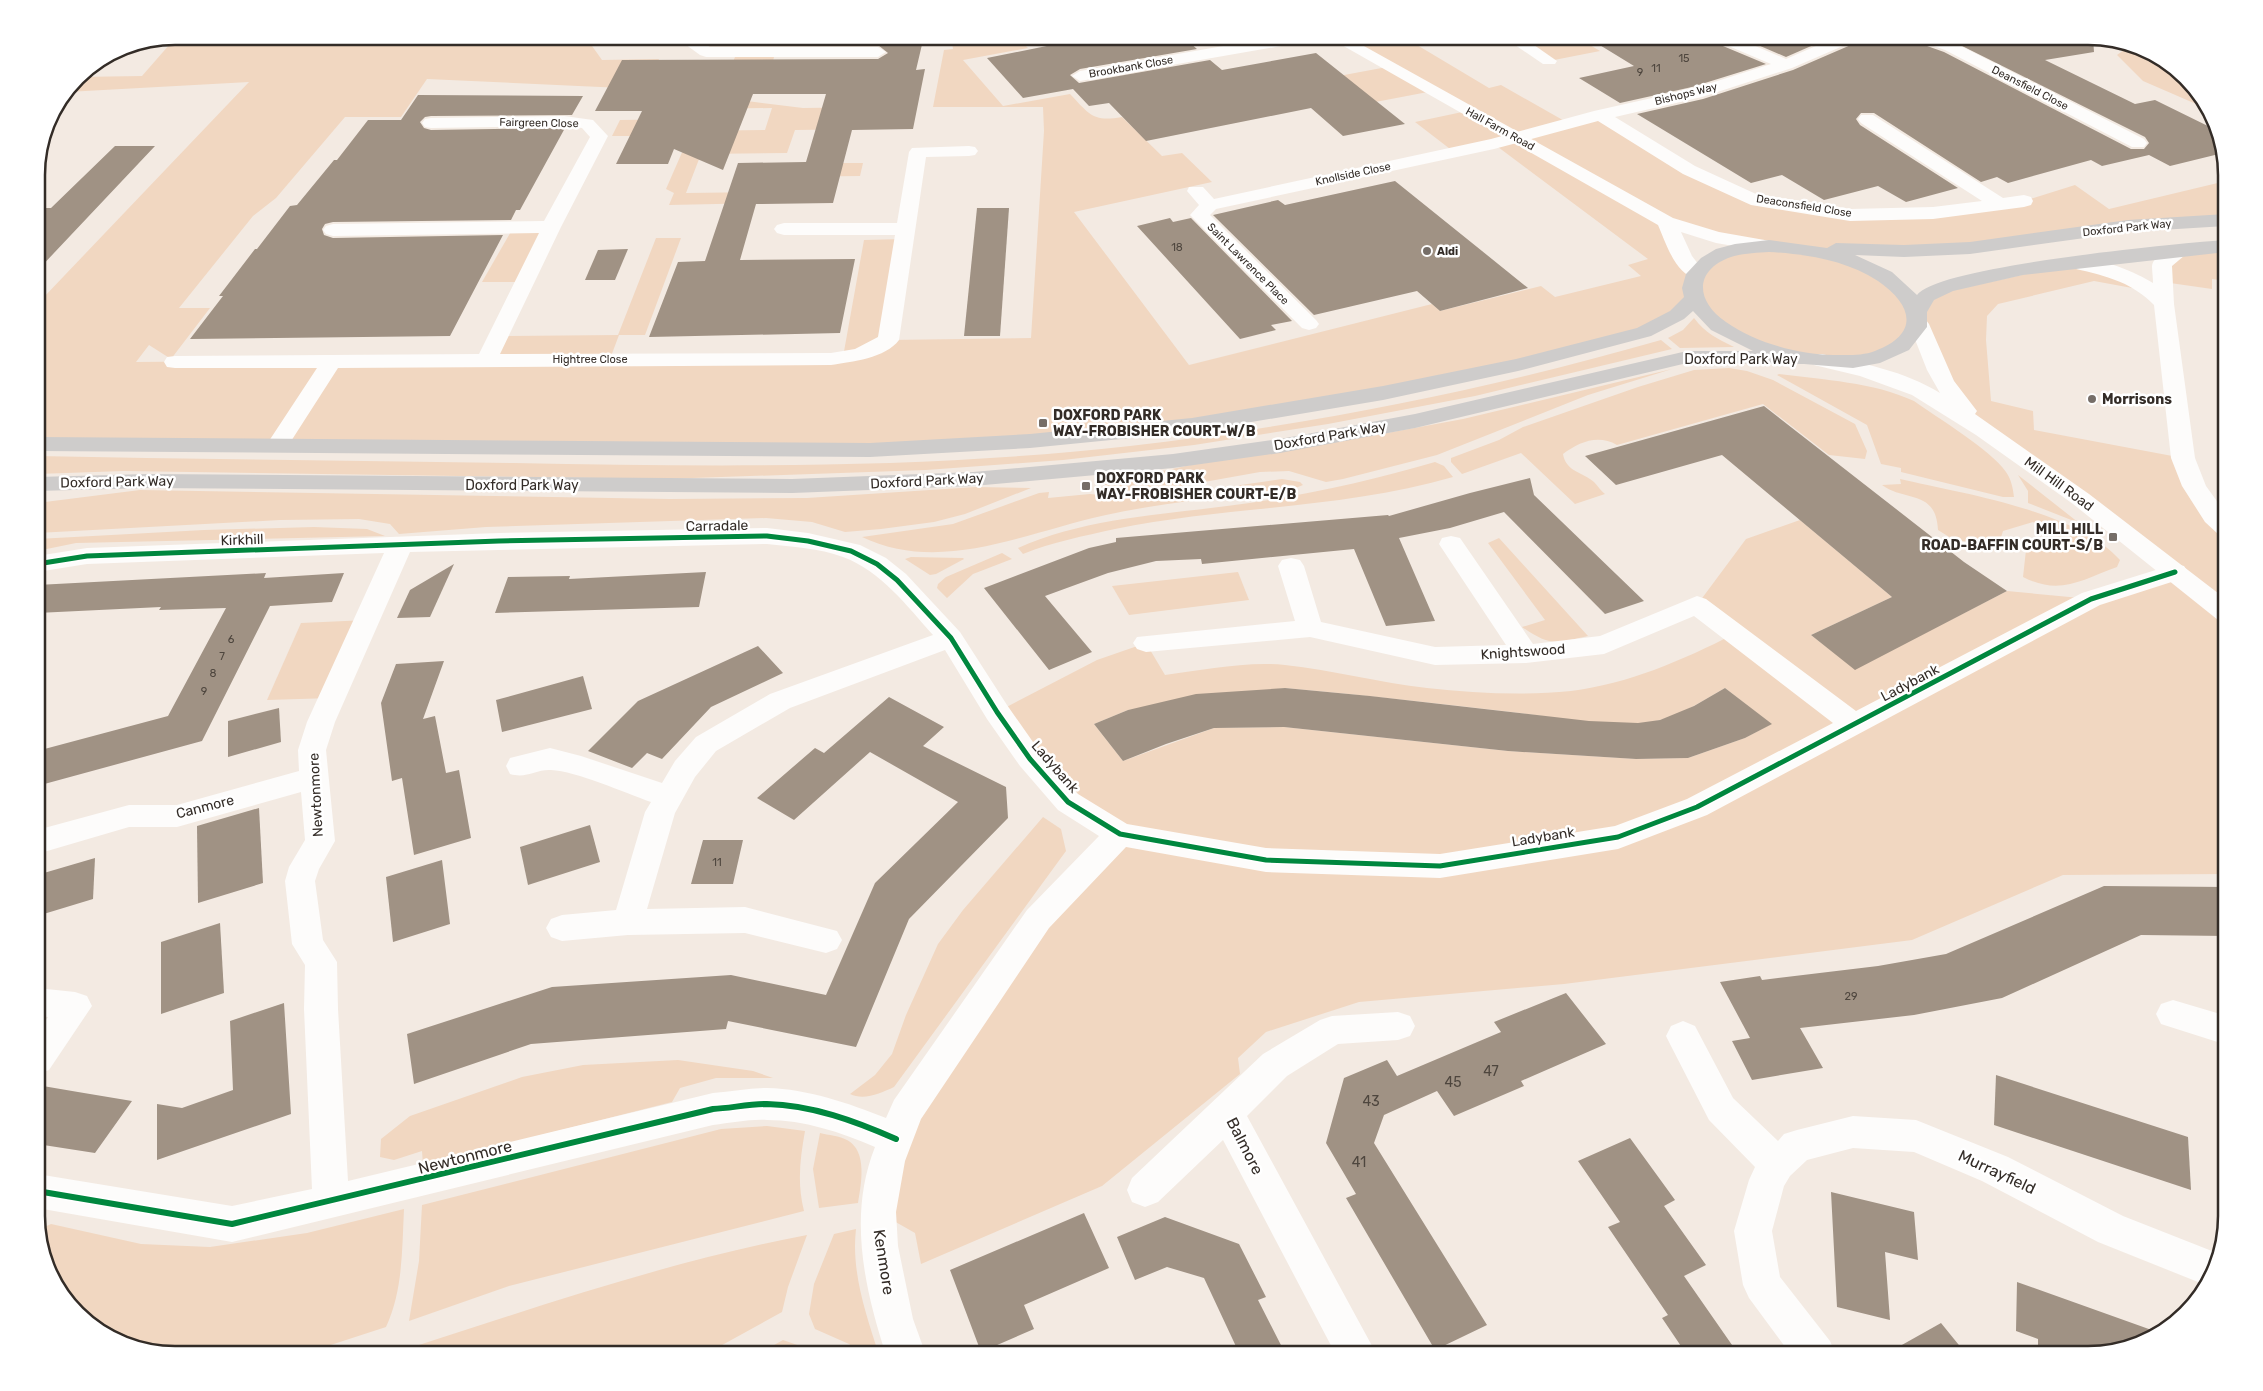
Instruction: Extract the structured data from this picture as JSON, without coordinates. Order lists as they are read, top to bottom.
{
  "streets": {
    "main road": ["Doxford Park Way"],
    "street": [
      "Brookbank Close",
      "Deansfield Close",
      "Bishops Way",
      "Fairgreen Close",
      "Hall Farm Road",
      "Knollside Close",
      "Deaconsfield Close",
      "Saint Lawrence Place",
      "Hightree Close",
      "Mill Hill Road",
      "Carradale",
      "Kirkhill",
      "Knightswood",
      "Ladybank",
      "Newtonmore",
      "Canmore",
      "Balmore",
      "Murrayfield",
      "Kenmore"
    ]
  },
  "crossings": [
    ["Bishops Way", "Hall Farm Road"],
    ["Bishops Way", "Knollside Close"],
    ["Bishops Way", "Deaconsfield Close"],
    ["Fairgreen Close", "Hightree Close"],
    ["Hall Farm Road", "Knollside Close"],
    ["Hall Farm Road", "Doxford Park Way"],
    ["Knollside Close", "Saint Lawrence Place"],
    ["Doxford Park Way", "Mill Hill Road"],
    ["Mill Hill Road", "Ladybank"],
    ["Carradale", "Kirkhill"],
    ["Carradale", "Ladybank"],
    ["Kirkhill", "Newtonmore"],
    ["Knightswood", "Ladybank"],
    ["Newtonmore", "Canmore"],
    ["Newtonmore", "Kenmore"]
  ],
  "places": {
    "other": ["Aldi", "Morrisons"],
    "transit": ["DOXFORD PARK WAY-FROBISHER COURT-W/B", "DOXFORD PARK WAY-FROBISHER COURT-E/B", "MILL HILL ROAD-BAFFIN COURT-S/B"]
  },
  "house_numbers": [
    "15",
    "11",
    "9",
    "18",
    "6",
    "7",
    "8",
    "9",
    "11",
    "29",
    "47",
    "45",
    "43",
    "41"
  ]
}
